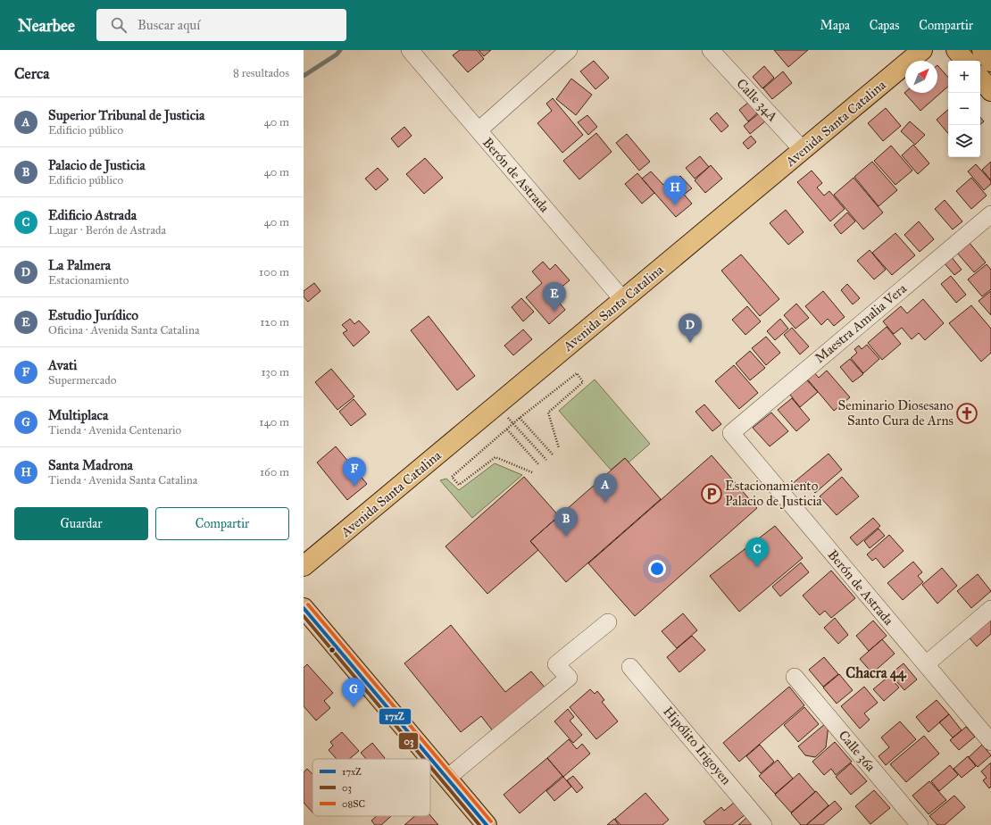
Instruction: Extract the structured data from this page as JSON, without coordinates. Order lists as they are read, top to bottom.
{
  "streets": {
    "main road": ["Avenida Santa Catalina"],
    "street": [
      "Calle 34A",
      "Berón de Astrada",
      "Maestra Amalia Vera",
      "Hipólito Irigoyen",
      "Calle 36a"
    ]
  },
  "crossings": [
    ["Calle 34A", "Avenida Santa Catalina"],
    ["Avenida Santa Catalina", "Berón de Astrada"],
    ["Berón de Astrada", "Maestra Amalia Vera"]
  ],
  "districts": ["Chacra 44"],
  "places": {
    "church": ["Seminario Diosesano Santo Cura de Arns"],
    "parking": ["Estacionamiento Palacio de Justicia"]
  },
  "lines": ["transit line 08SC", "transit line 17xZ", "transit line 03"],
  "legend": ["17xZ", "03", "08SC"],
  "north": "top right",
  "page": {
    "header": "Nearbee",
    "search": "Buscar aquí",
    "nav": ["Mapa", "Capas", "Compartir"],
    "heading": ["Cerca", "8 resultados"],
    "map_buttons": ["+", "−"],
    "list": [
      {
        "mark": "A",
        "name": "Superior Tribunal de Justicia",
        "note": "Edificio público",
        "value": "40 m"
      },
      {
        "mark": "B",
        "name": "Palacio de Justicia",
        "note": "Edificio público",
        "value": "40 m"
      },
      {
        "mark": "C",
        "name": "Edificio Astrada",
        "note": "Lugar · Berón de Astrada",
        "value": "40 m"
      },
      {
        "mark": "D",
        "name": "La Palmera",
        "note": "Estacionamiento",
        "value": "100 m"
      },
      {
        "mark": "E",
        "name": "Estudio Jurídico",
        "note": "Oficina · Avenida Santa Catalina",
        "value": "120 m"
      },
      {
        "mark": "F",
        "name": "Avati",
        "note": "Supermercado",
        "value": "130 m"
      },
      {
        "mark": "G",
        "name": "Multiplaca",
        "note": "Tienda · Avenida Centenario",
        "value": "140 m"
      },
      {
        "mark": "H",
        "name": "Santa Madrona",
        "note": "Tienda · Avenida Santa Catalina",
        "value": "160 m"
      }
    ],
    "pins": [
      "H",
      "E",
      "D",
      "F",
      "A",
      "B",
      "C",
      "G"
    ],
    "buttons": ["Guardar", "Compartir"]
  }
}
